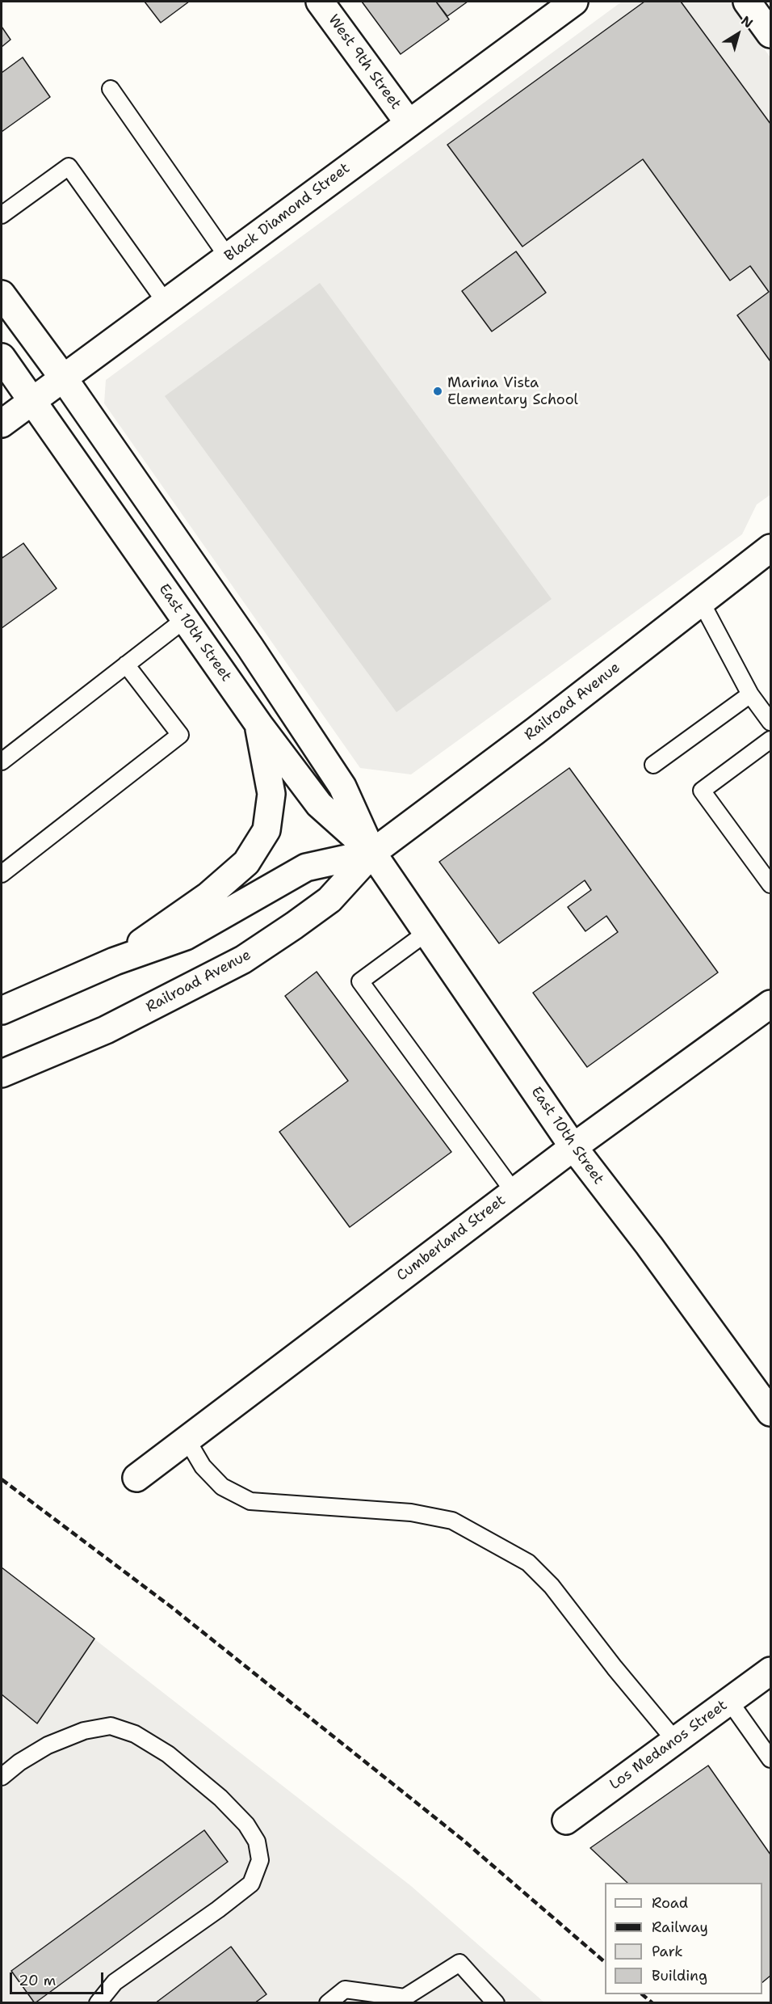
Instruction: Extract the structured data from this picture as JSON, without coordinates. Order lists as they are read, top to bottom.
{
  "streets": {
    "main road": [
      "West 9th Street",
      "Black Diamond Street",
      "East 10th Street",
      "Railroad Avenue",
      "Cumberland Street",
      "Los Medanos Street"
    ]
  },
  "crossings": [
    ["West 9th Street", "Black Diamond Street"],
    ["Black Diamond Street", "East 10th Street"],
    ["East 10th Street", "Railroad Avenue"],
    ["East 10th Street", "Cumberland Street"]
  ],
  "places": ["Marina Vista Elementary School"],
  "legend": [
    "Road",
    "Railway",
    "Park",
    "Building"
  ],
  "scale_bar": "20 m",
  "north": "top right"
}
